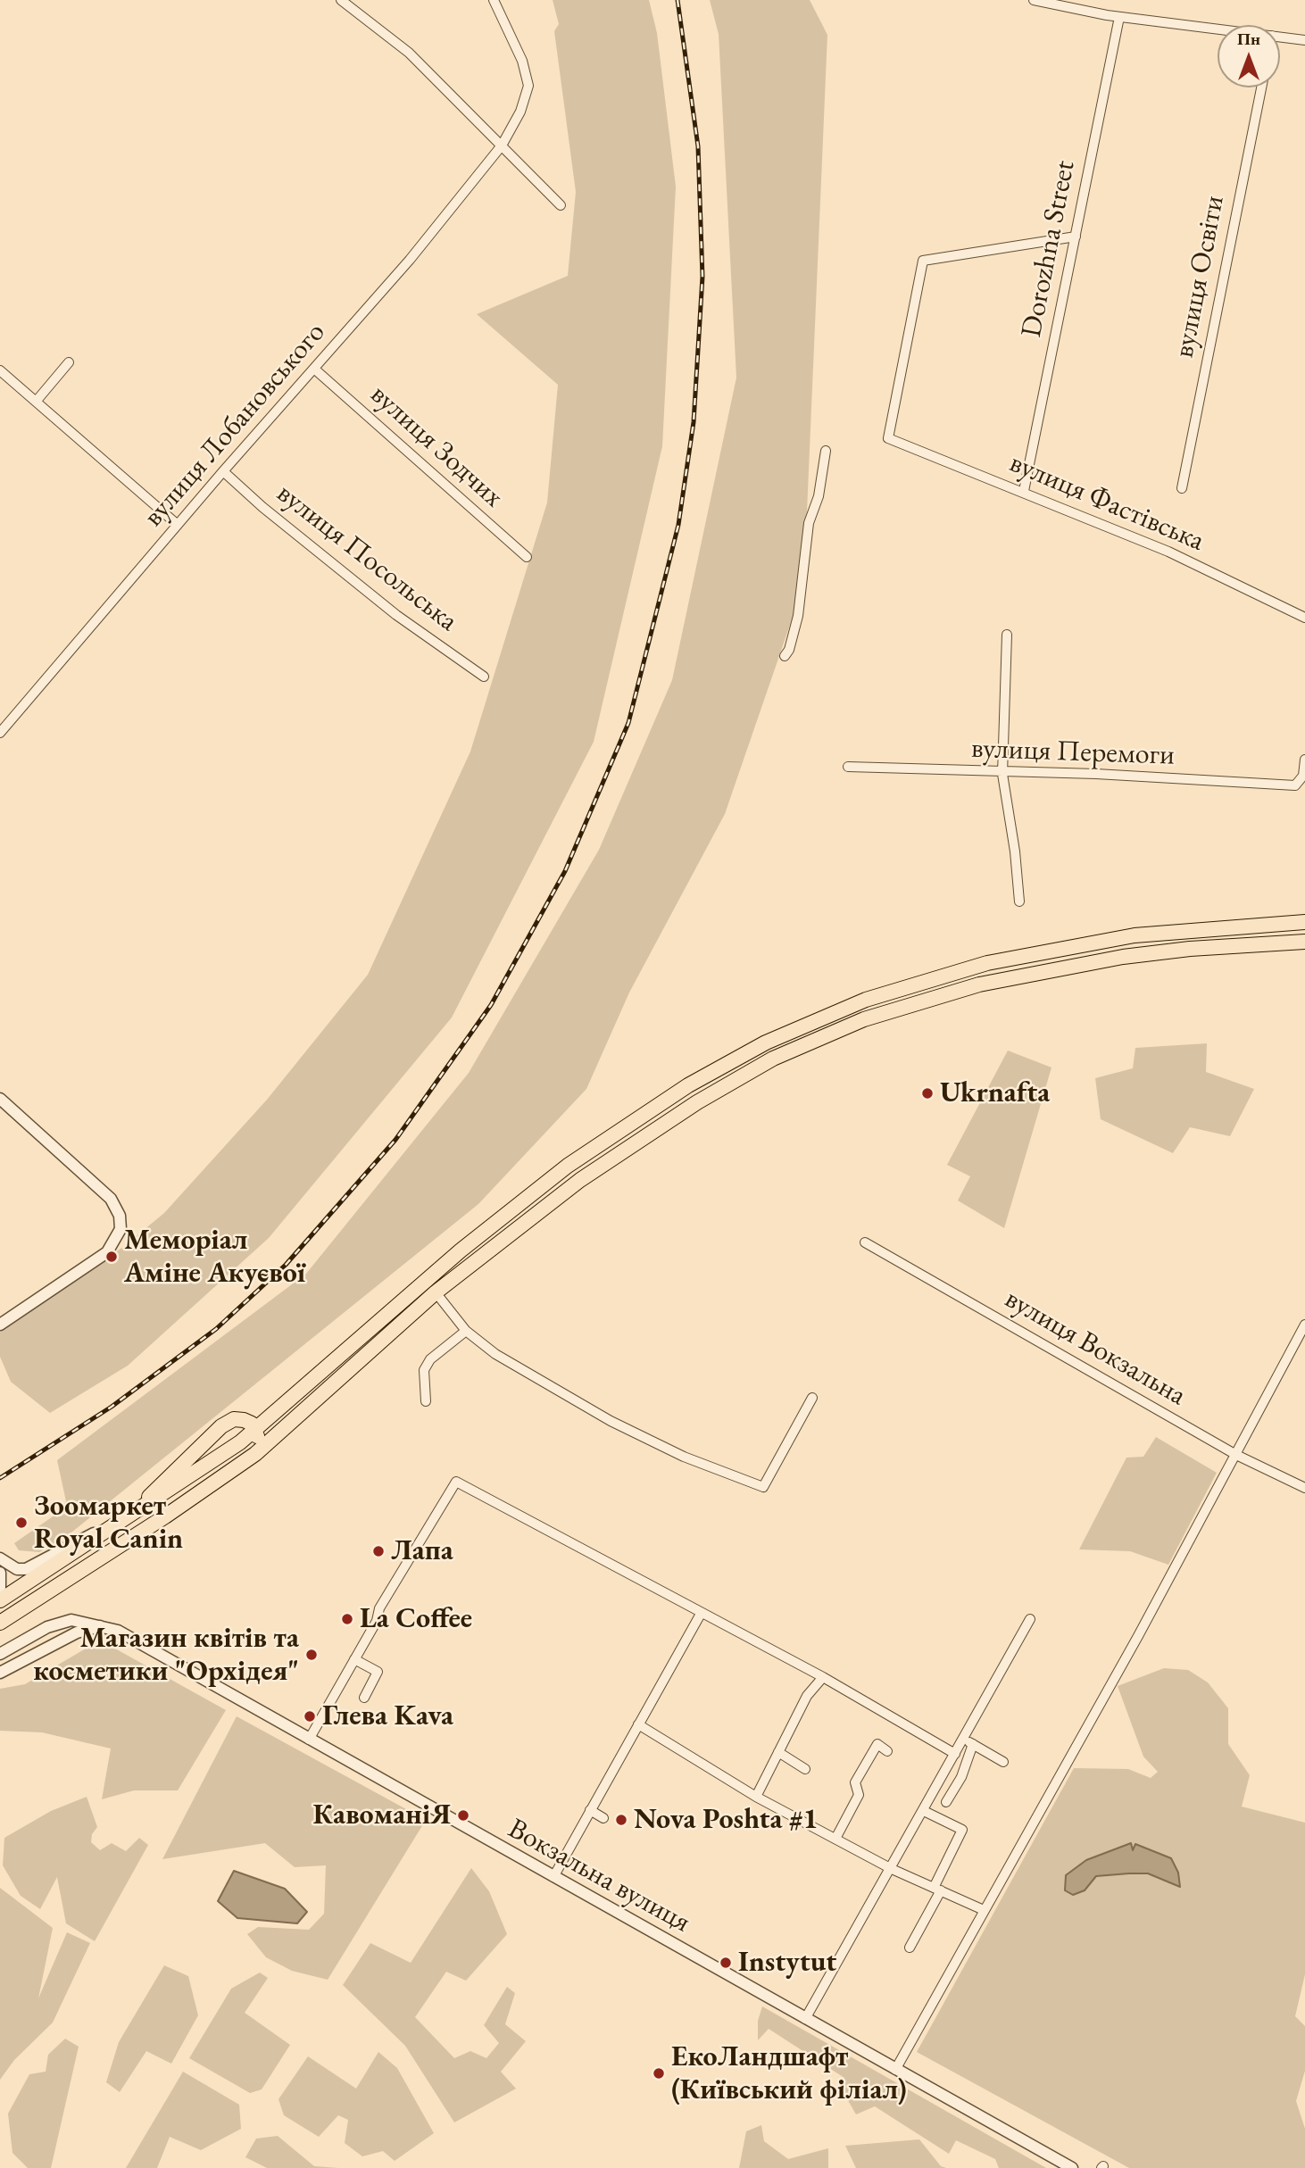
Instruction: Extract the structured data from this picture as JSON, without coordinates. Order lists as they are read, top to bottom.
{
  "streets": {
    "street": [
      "Dorozhna Street",
      "вулиця Освіти",
      "вулиця Лобановського",
      "вулиця Зодчих",
      "вулиця Фастівська",
      "вулиця Посольська",
      "вулиця Перемоги",
      "вулиця Вокзальна",
      "Вокзальна вулиця"
    ]
  },
  "crossings": [
    ["Dorozhna Street", "вулиця Фастівська"],
    ["вулиця Лобановського", "вулиця Зодчих"],
    ["вулиця Лобановського", "вулиця Посольська"]
  ],
  "places": [
    "Ukrnafta",
    "Меморіал Аміне Акуєвої",
    "Зоомаркет Royal Canin",
    "Лапа",
    "La Coffee",
    "Магазин квітів та косметики \"Орхідея\"",
    "Глева Kava",
    "КавоманіЯ",
    "Nova Poshta #1",
    "Instytut",
    "ЕкоЛандшафт (Київський філіал)"
  ],
  "north": "top"
}
